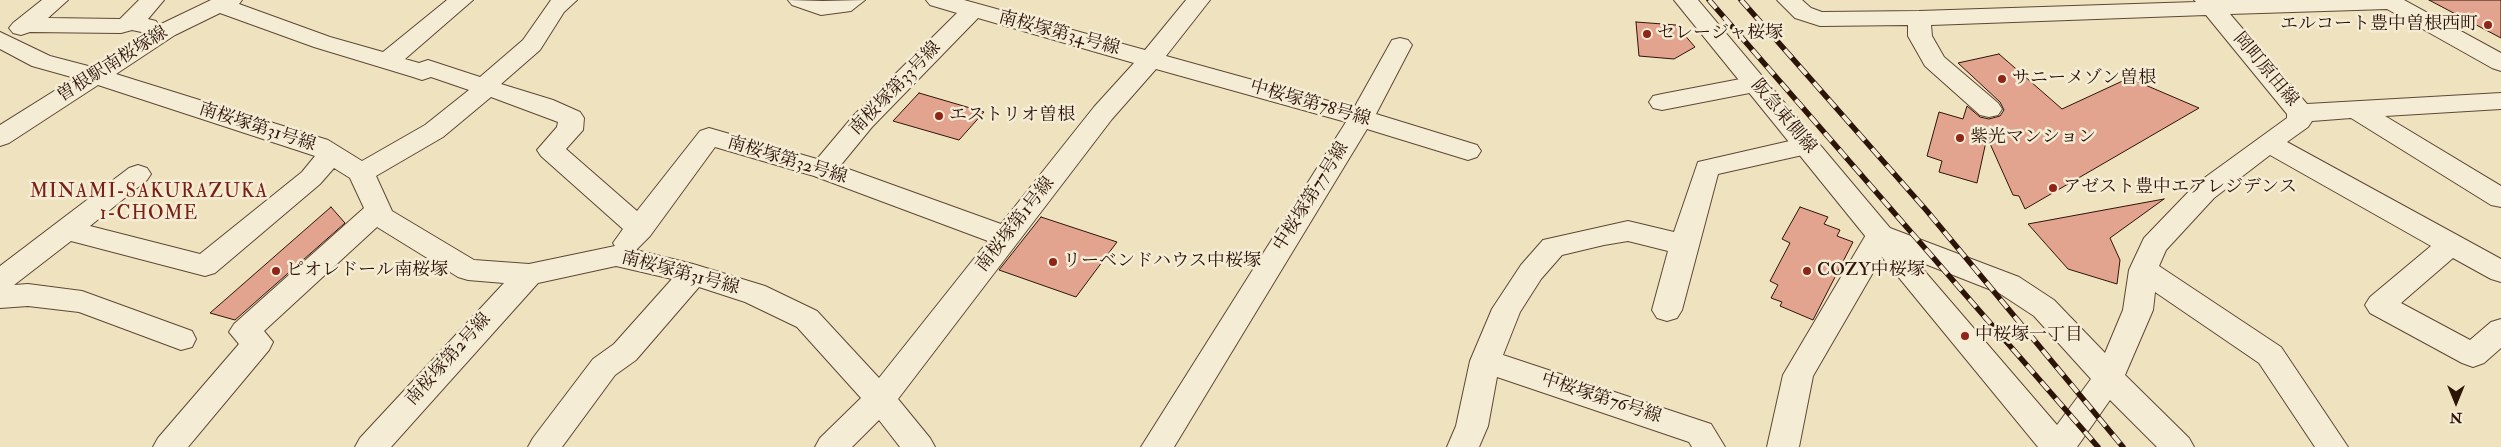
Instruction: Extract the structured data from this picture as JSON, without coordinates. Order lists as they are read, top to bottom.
{
  "streets": {
    "street": [
      "南桜塚第34号線",
      "曽根駅南桜塚線",
      "岡町原田線",
      "南桜塚第33号線",
      "中桜塚第78号線",
      "阪急東側線",
      "南桜塚第31号線",
      "南桜塚第32号線",
      "中桜塚第77号線",
      "南桜塚第1号線",
      "南桜塚第2号線",
      "中桜塚第76号線"
    ]
  },
  "crossings": [
    ["南桜塚第34号線", "南桜塚第33号線"],
    ["南桜塚第34号線", "中桜塚第78号線"],
    ["南桜塚第34号線", "南桜塚第1号線"],
    ["曽根駅南桜塚線", "南桜塚第31号線"],
    ["岡町原田線", "阪急東側線"],
    ["南桜塚第33号線", "南桜塚第32号線"],
    ["中桜塚第78号線", "中桜塚第77号線"],
    ["中桜塚第78号線", "南桜塚第1号線"],
    ["南桜塚第31号線", "南桜塚第32号線"],
    ["南桜塚第31号線", "南桜塚第1号線"],
    ["南桜塚第31号線", "南桜塚第2号線"],
    ["南桜塚第32号線", "南桜塚第1号線"]
  ],
  "districts": ["MINAMI-SAKURAZUKA 1-CHOME"],
  "places": [
    "エルコート豊中曽根西町",
    "セレージャ桜塚",
    "サニーメゾン曽根",
    "エストリオ曽根",
    "紫光マンション",
    "アゼスト豊中エアレジデンス",
    "リーベンドハウス中桜塚",
    "ピオレドール南桜塚",
    "COZY中桜塚",
    "中桜塚一丁目"
  ],
  "north": "bottom"
}
